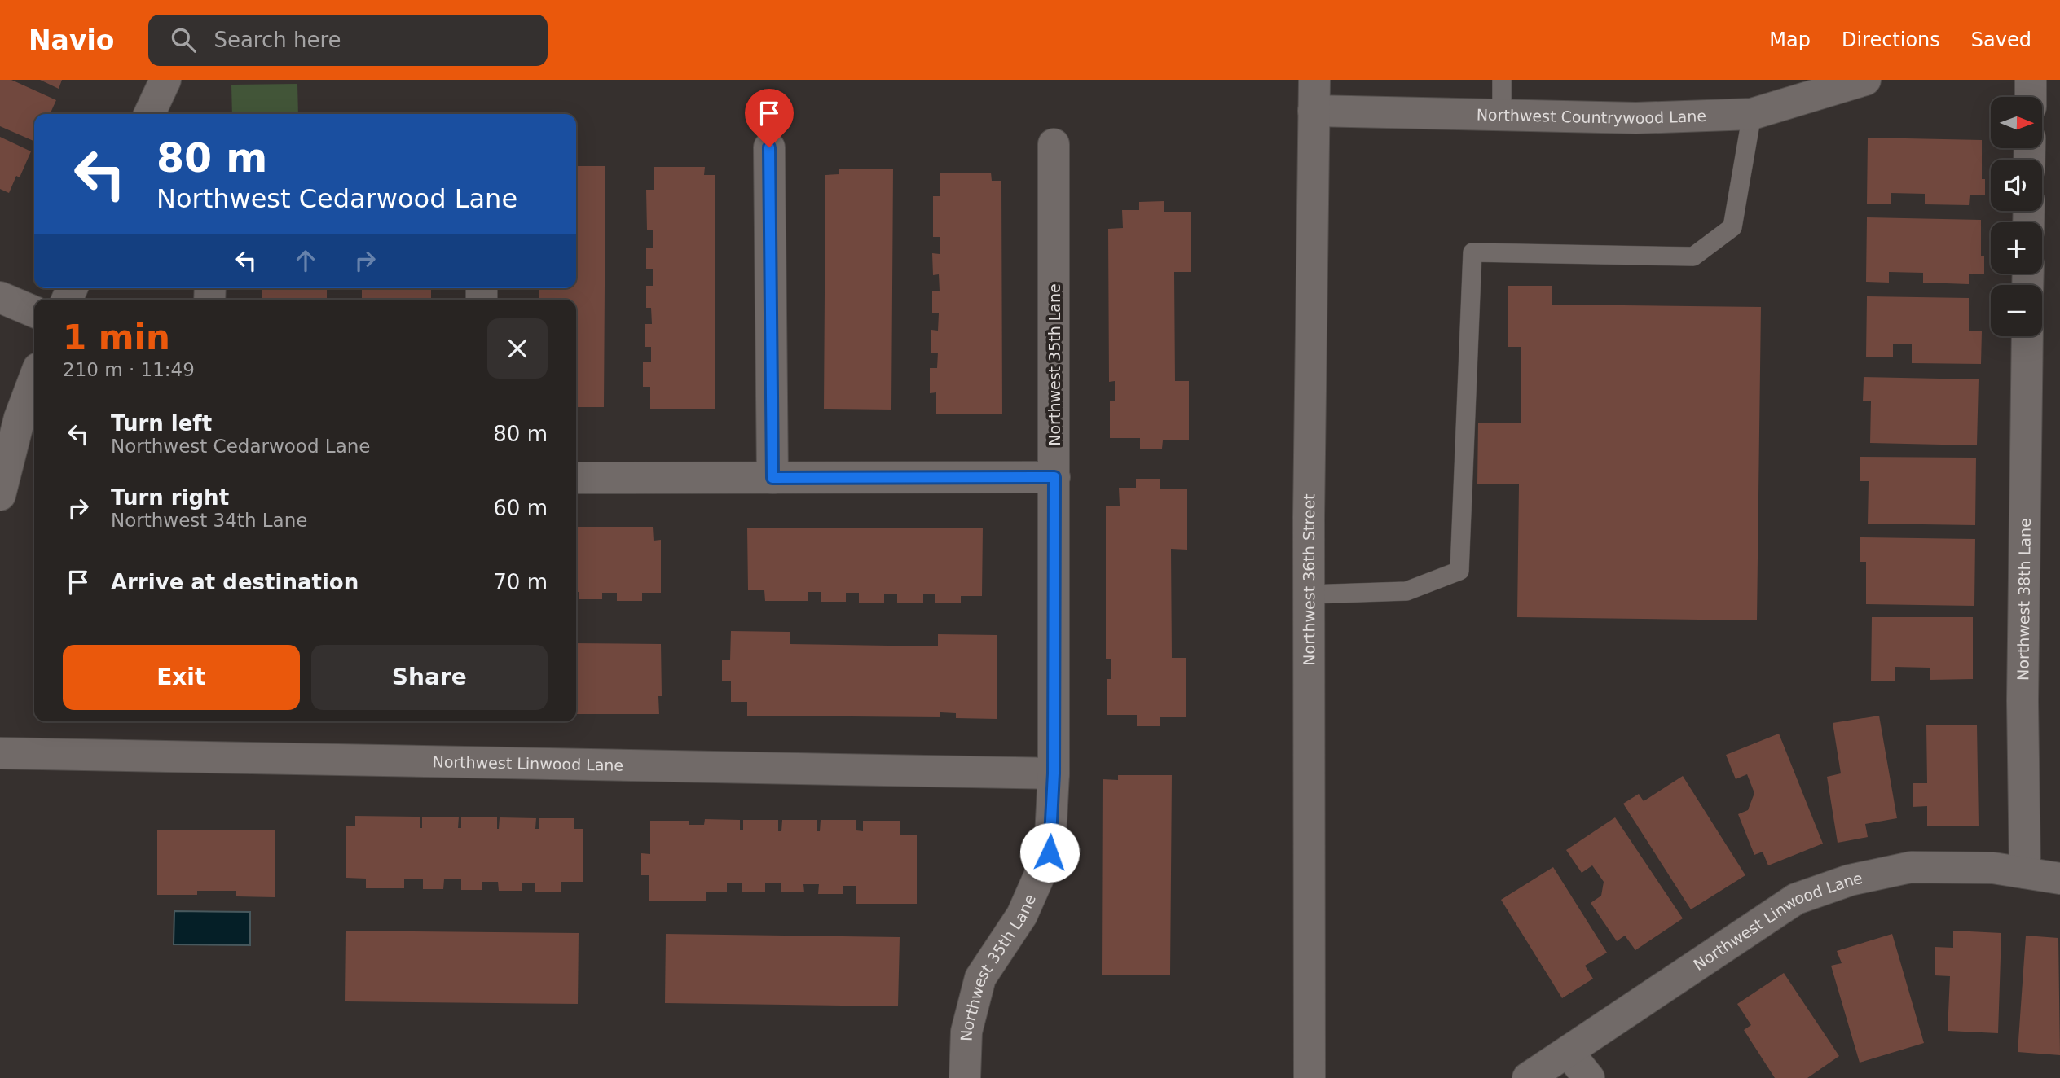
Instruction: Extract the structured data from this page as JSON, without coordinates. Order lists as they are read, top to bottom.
{
  "streets": {
    "street": [
      "Northwest Countrywood Lane",
      "Northwest 35th Lane",
      "Northwest 36th Street",
      "Northwest 38th Lane",
      "Northwest Linwood Lane"
    ]
  },
  "crossings": [
    ["Northwest Countrywood Lane", "Northwest 36th Street"],
    ["Northwest 35th Lane", "Northwest Linwood Lane"],
    ["Northwest 38th Lane", "Northwest Linwood Lane"]
  ],
  "north": "right",
  "page": {
    "header": "Navio",
    "search": "Search here",
    "nav": ["Map", "Directions", "Saved"],
    "map_buttons": ["+", "−"],
    "turn": ["80 m", "Northwest Cedarwood Lane"],
    "heading": ["1 min", "210 m · 11:49"],
    "list": [
      {
        "name": "Turn left",
        "note": "Northwest Cedarwood Lane",
        "value": "80 m"
      },
      {
        "name": "Turn right",
        "note": "Northwest 34th Lane",
        "value": "60 m"
      },
      {
        "name": "Arrive at destination",
        "value": "70 m"
      }
    ],
    "buttons": ["Exit", "Share"]
  }
}
